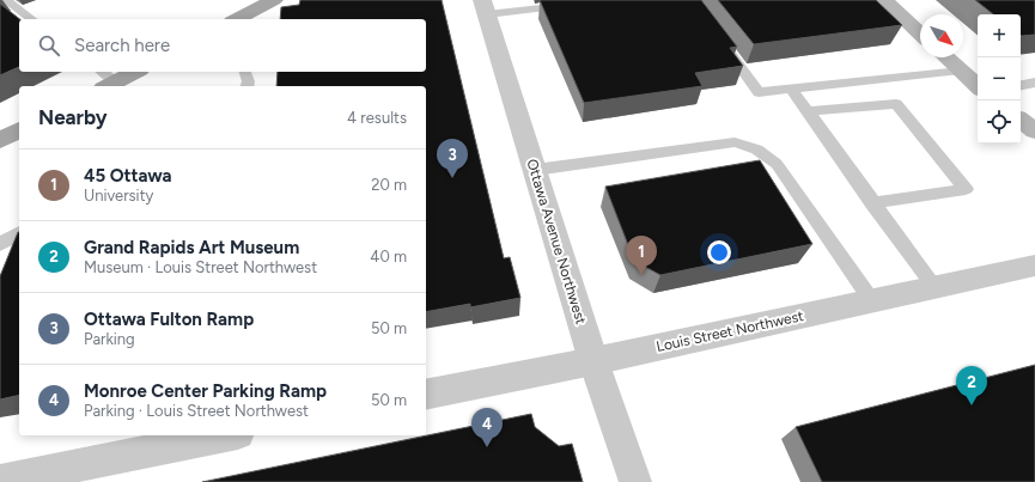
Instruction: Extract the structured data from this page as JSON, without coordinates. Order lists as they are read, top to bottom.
{
  "streets": {
    "street": ["Ottawa Avenue Northwest", "Louis Street Northwest"]
  },
  "crossings": [
    ["Ottawa Avenue Northwest", "Louis Street Northwest"]
  ],
  "north": "bottom right",
  "page": {
    "map_buttons": ["+", "−"],
    "search": "Search here",
    "heading": ["Nearby", "4 results"],
    "pins": [
      "3",
      "1",
      "2",
      "4"
    ],
    "list": [
      {
        "mark": "1",
        "name": "45 Ottawa",
        "note": "University",
        "value": "20 m"
      },
      {
        "mark": "2",
        "name": "Grand Rapids Art Museum",
        "note": "Museum · Louis Street Northwest",
        "value": "40 m"
      },
      {
        "mark": "3",
        "name": "Ottawa Fulton Ramp",
        "note": "Parking",
        "value": "50 m"
      },
      {
        "mark": "4",
        "name": "Monroe Center Parking Ramp",
        "note": "Parking · Louis Street Northwest",
        "value": "50 m"
      }
    ]
  }
}
